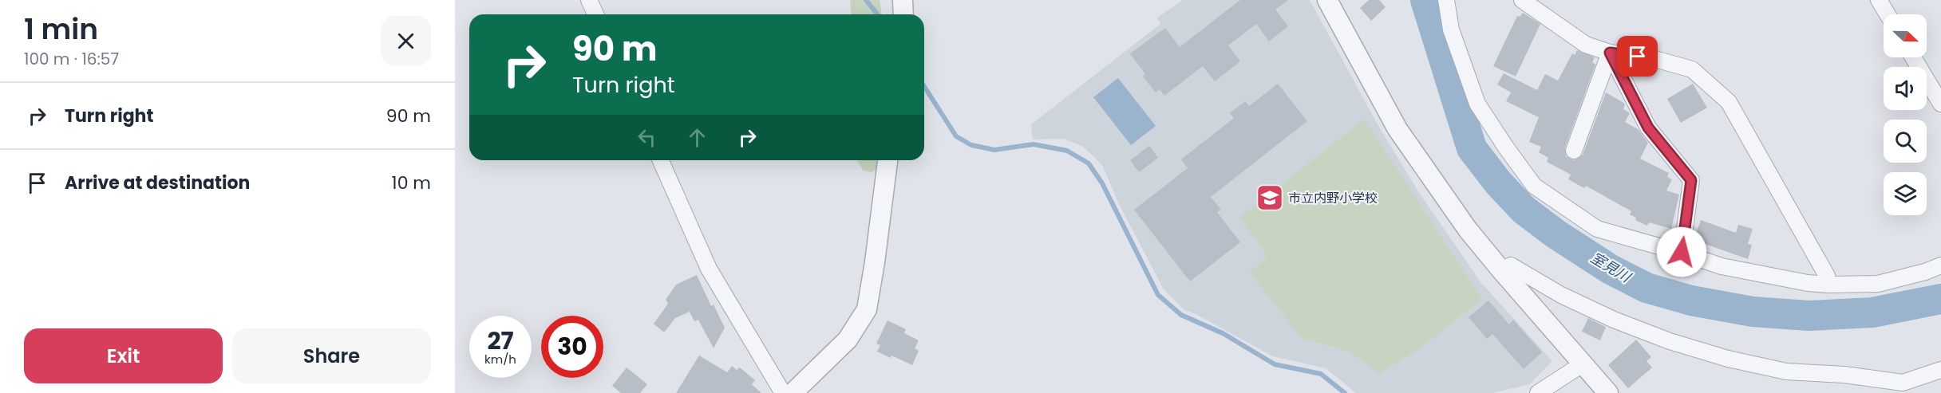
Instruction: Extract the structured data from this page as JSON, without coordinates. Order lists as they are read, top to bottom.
{
  "water": ["室見川"],
  "places": {
    "school or university": ["市立内野小学校"]
  },
  "north": "right",
  "page": {
    "heading": ["1 min", "100 m · 16:57"],
    "turn": ["90 m", "Turn right"],
    "list": [
      {
        "name": "Turn right",
        "value": "90 m"
      },
      {
        "name": "Arrive at destination",
        "value": "10 m"
      }
    ],
    "speed": "27 km/h",
    "limit": "30",
    "buttons": ["Exit", "Share"]
  }
}
